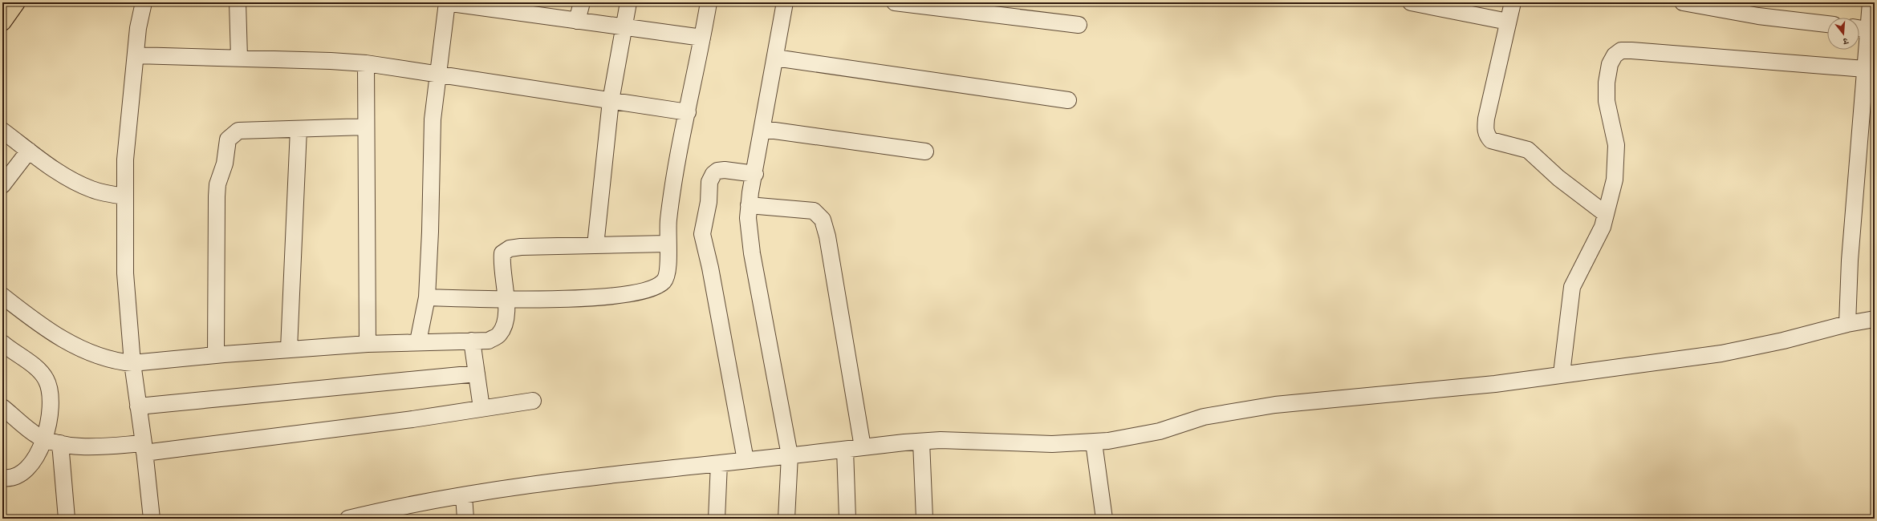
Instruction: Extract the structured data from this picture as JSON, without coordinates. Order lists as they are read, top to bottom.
{
  "north": "bottom"
}
